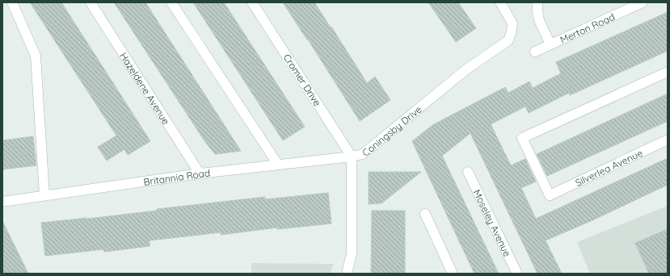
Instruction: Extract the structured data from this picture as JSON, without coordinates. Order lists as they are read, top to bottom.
{
  "streets": {
    "street": [
      "Merton Road",
      "Cromer Drive",
      "Hazeldene Avenue",
      "Coningsby Drive",
      "Silverlea Avenue",
      "Britannia Road",
      "Moseley Avenue"
    ]
  },
  "crossings": [
    ["Cromer Drive", "Coningsby Drive"],
    ["Cromer Drive", "Britannia Road"],
    ["Hazeldene Avenue", "Britannia Road"],
    ["Coningsby Drive", "Britannia Road"]
  ]
}
